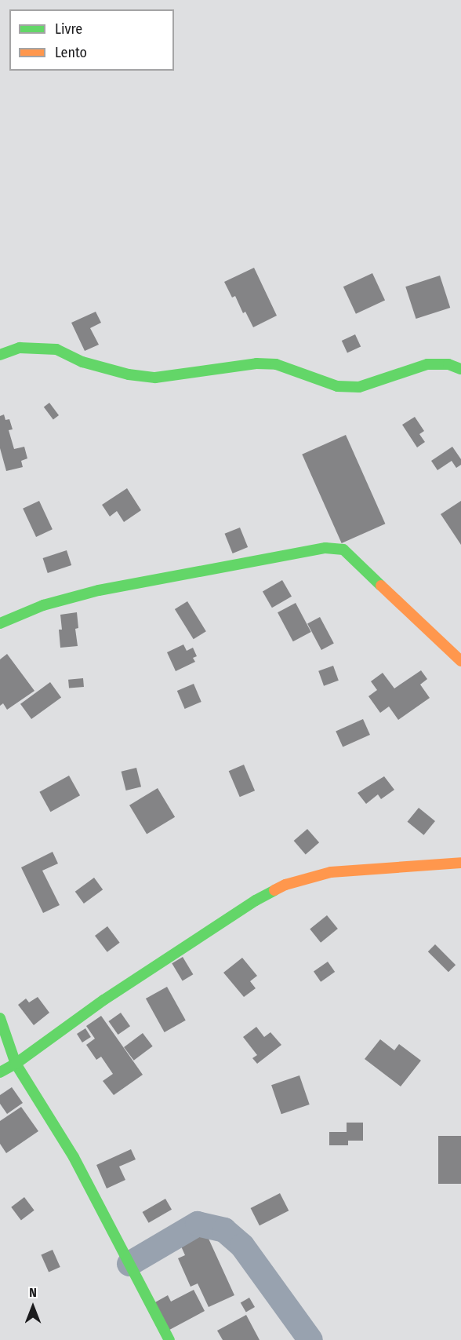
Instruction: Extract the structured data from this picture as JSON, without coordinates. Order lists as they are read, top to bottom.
{
  "legend": ["Livre", "Lento"],
  "north": "top"
}
